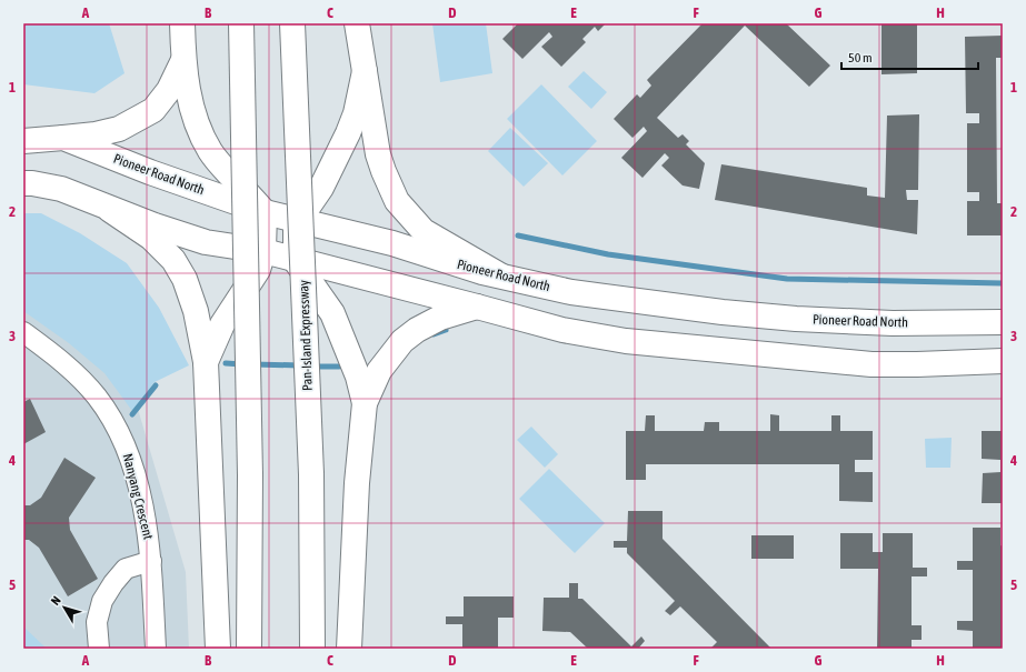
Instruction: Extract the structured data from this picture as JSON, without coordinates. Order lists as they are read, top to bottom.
{
  "streets": {
    "main road": ["Pioneer Road North", "Pan-Island Expressway"],
    "street": ["Nanyang Crescent"]
  },
  "scale_bar": "50 m",
  "north": "top left",
  "grid": {
    "columns": [
      "A",
      "B",
      "C",
      "D",
      "E",
      "F",
      "G",
      "H"
    ],
    "rows": [
      "1",
      "2",
      "3",
      "4",
      "5"
    ]
  }
}
